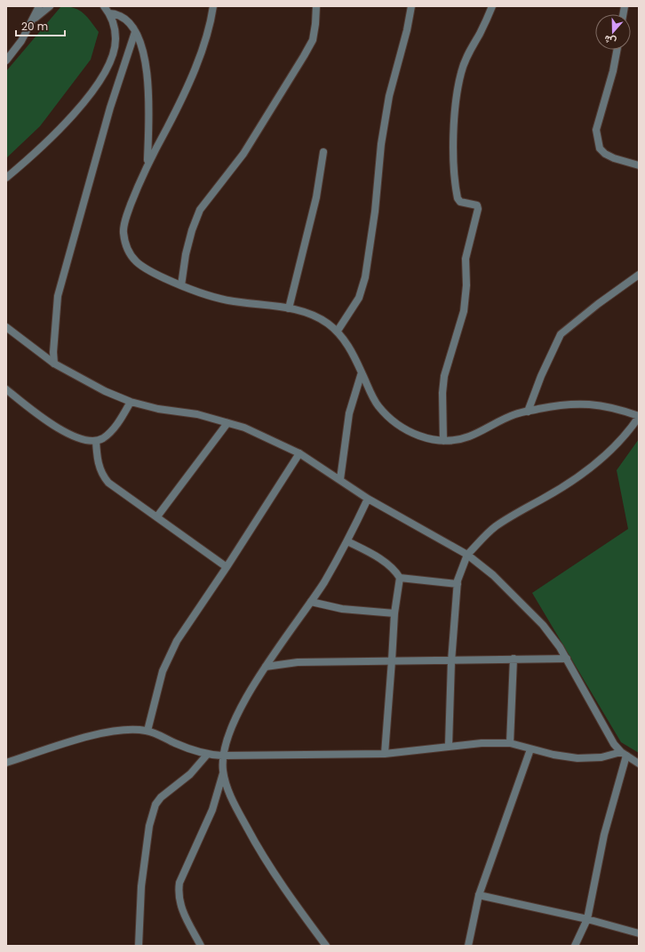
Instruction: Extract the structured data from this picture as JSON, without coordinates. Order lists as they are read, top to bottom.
{
  "scale_bar": "20 m",
  "north": "bottom"
}
